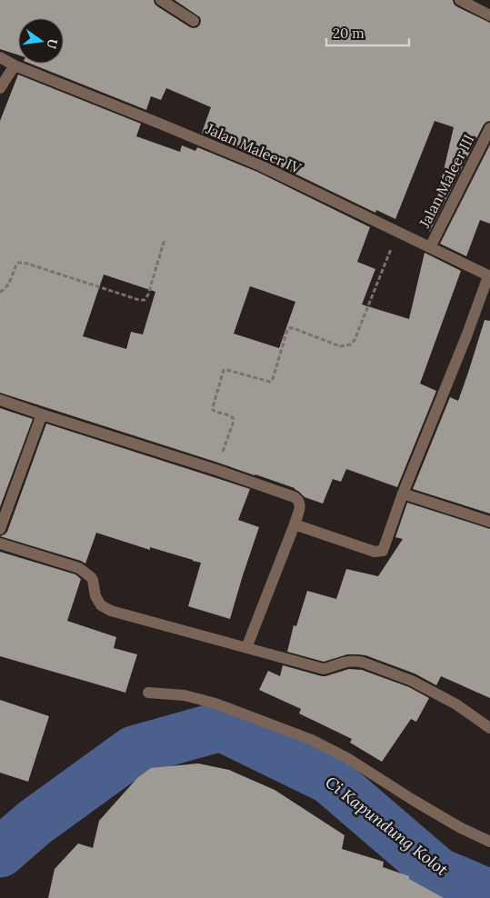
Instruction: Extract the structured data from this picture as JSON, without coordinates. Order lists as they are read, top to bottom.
{
  "streets": {
    "street": ["Jalan Maleer IV", "Jalan Maleer III"]
  },
  "crossings": [
    ["Jalan Maleer IV", "Jalan Maleer III"]
  ],
  "water": ["Ci Kapundung Kolot"],
  "scale_bar": "20 m",
  "north": "right"
}
